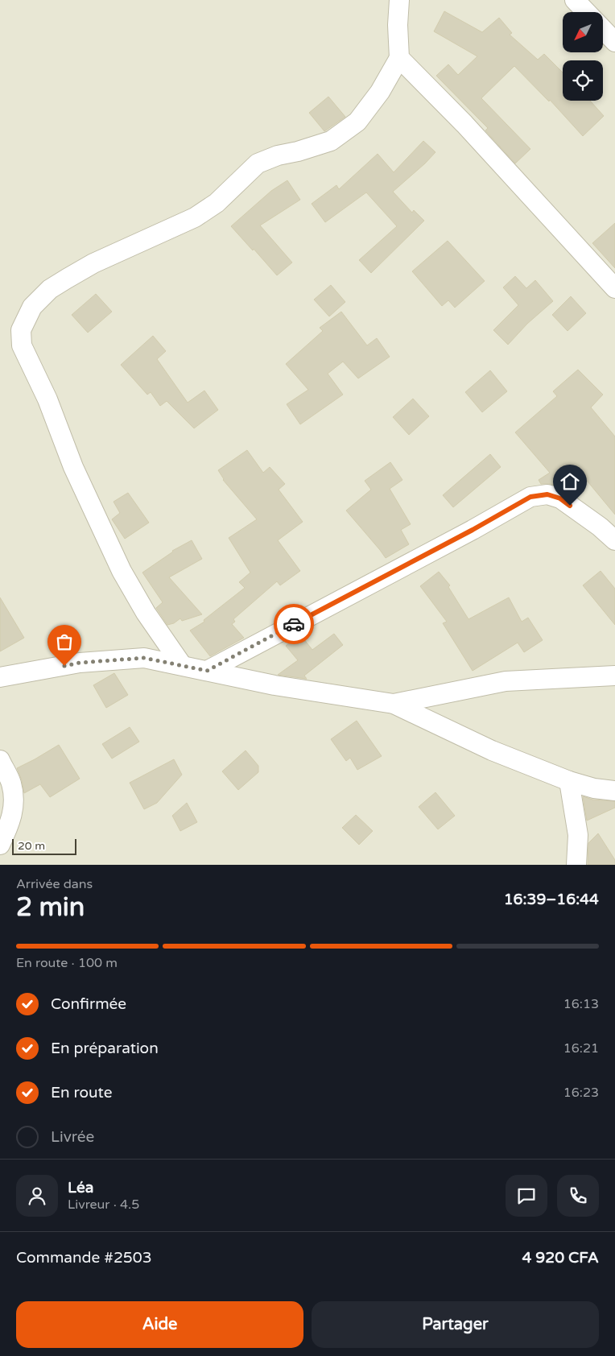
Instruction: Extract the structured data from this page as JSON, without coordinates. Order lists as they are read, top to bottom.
{
  "scale_bar": "20 m",
  "north": "bottom left",
  "page": {
    "scale": "20 m",
    "heading": ["2 min", "Arrivée dans", "16:39–16:44"],
    "panel": [
      "Léa",
      "Livreur · 4.5",
      "Commande #2503",
      "4 920 CFA"
    ],
    "bar": "En route · 100 m",
    "list": [
      ["Confirmée", "16:13"],
      ["En préparation", "16:21"],
      ["En route", "16:23"],
      "Livrée"
    ],
    "buttons": ["Aide", "Partager"]
  }
}
